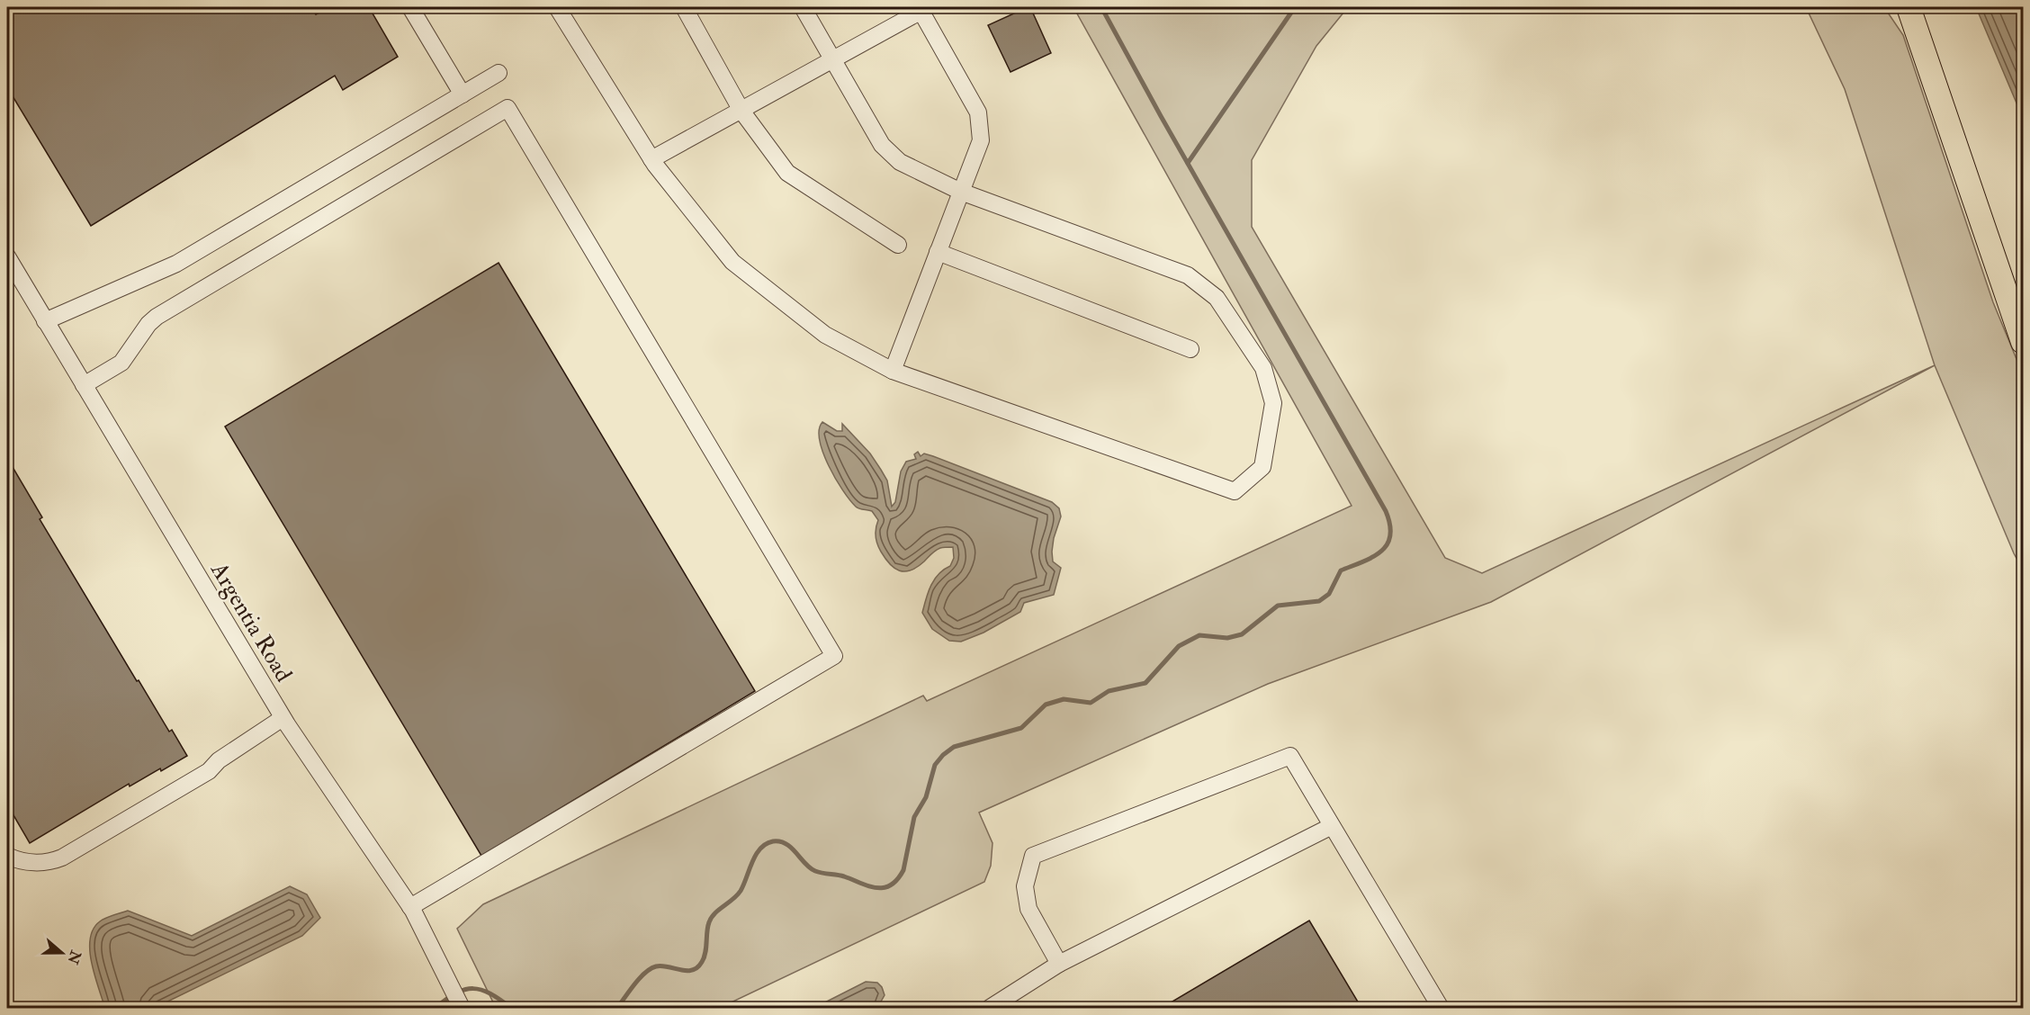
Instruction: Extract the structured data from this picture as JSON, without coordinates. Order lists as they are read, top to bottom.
{
  "streets": {
    "street": ["Argentia Road"]
  },
  "north": "right"
}
